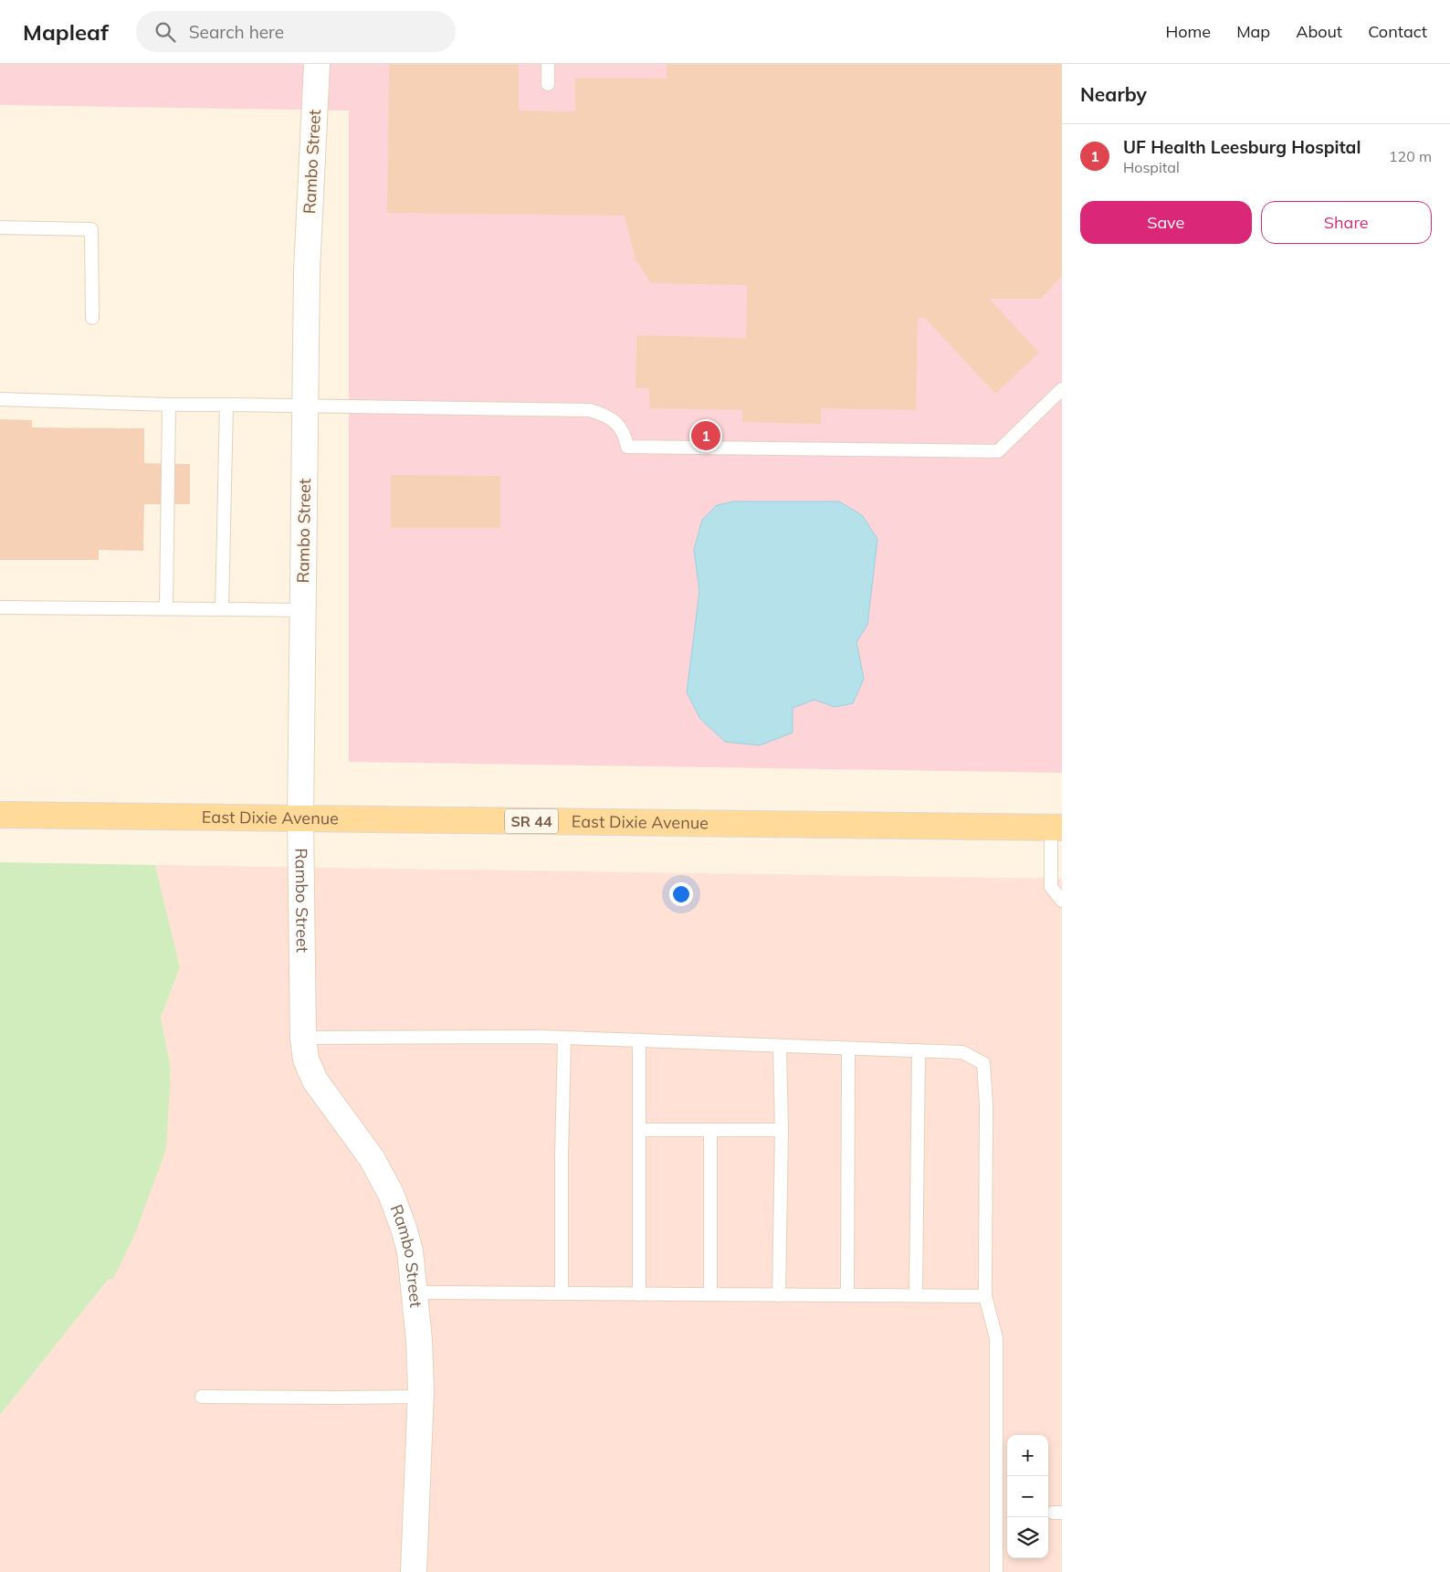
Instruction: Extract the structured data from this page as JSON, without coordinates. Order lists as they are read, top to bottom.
{
  "streets": {
    "main road": ["East Dixie Avenue", "SR 44"],
    "street": ["Rambo Street"]
  },
  "crossings": [
    ["Rambo Street", "East Dixie Avenue"]
  ],
  "page": {
    "header": "Mapleaf",
    "search": "Search here",
    "nav": [
      "Home",
      "Map",
      "About",
      "Contact"
    ],
    "heading": "Nearby",
    "list": [
      {
        "mark": "1",
        "name": "UF Health Leesburg Hospital",
        "note": "Hospital",
        "value": "120 m"
      }
    ],
    "buttons": ["Save", "Share"],
    "pins": "1",
    "map_buttons": ["+", "−"]
  }
}
